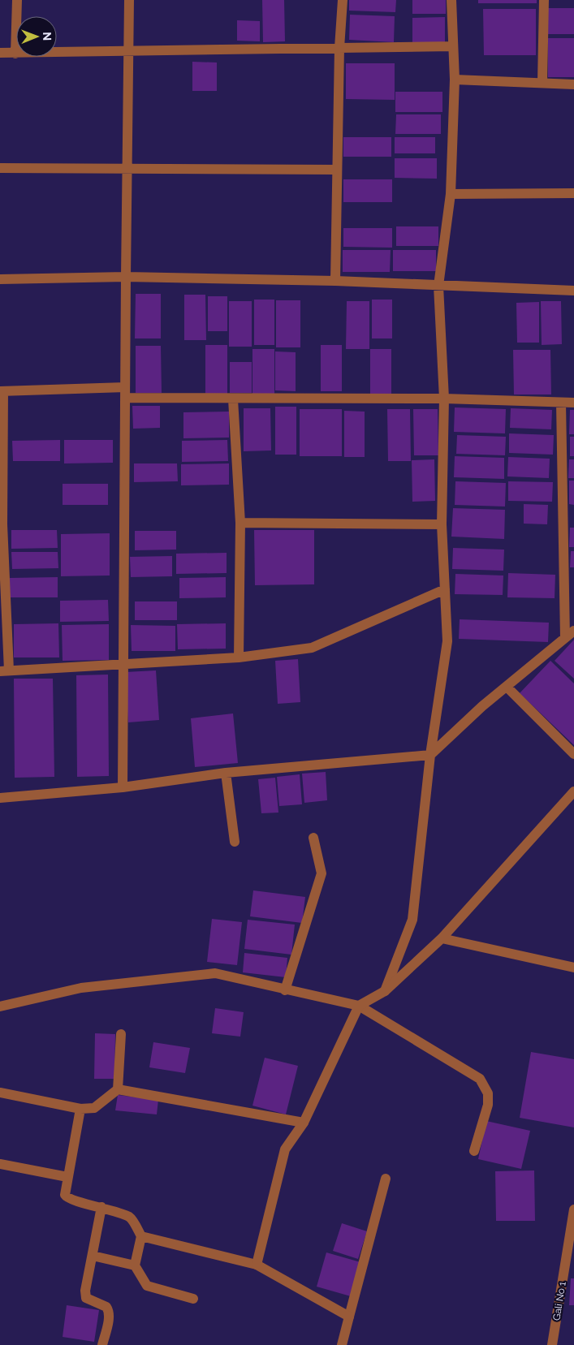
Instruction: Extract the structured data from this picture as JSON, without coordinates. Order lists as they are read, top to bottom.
{
  "streets": {
    "street": ["Gali No 1"]
  },
  "north": "right"
}
